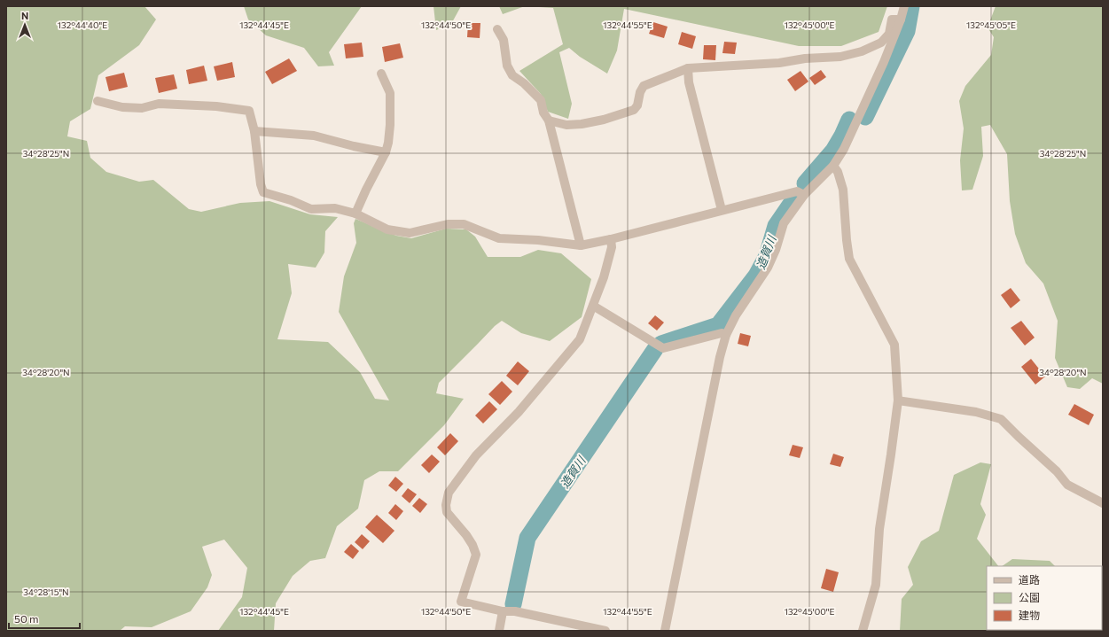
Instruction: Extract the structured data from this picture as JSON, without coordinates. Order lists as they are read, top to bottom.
{
  "water": ["造賀川"],
  "legend": ["道路", "公園", "建物"],
  "scale_bar": "50 m",
  "north": "top",
  "coordinates": [
    "132°44'40\"E",
    "132°44'45\"E",
    "132°44'50\"E",
    "132°44'55\"E",
    "132°45'00\"E",
    "132°45'05\"E",
    "34°28'25\"N",
    "34°28'20\"N",
    "34°28'15\"N"
  ]
}
